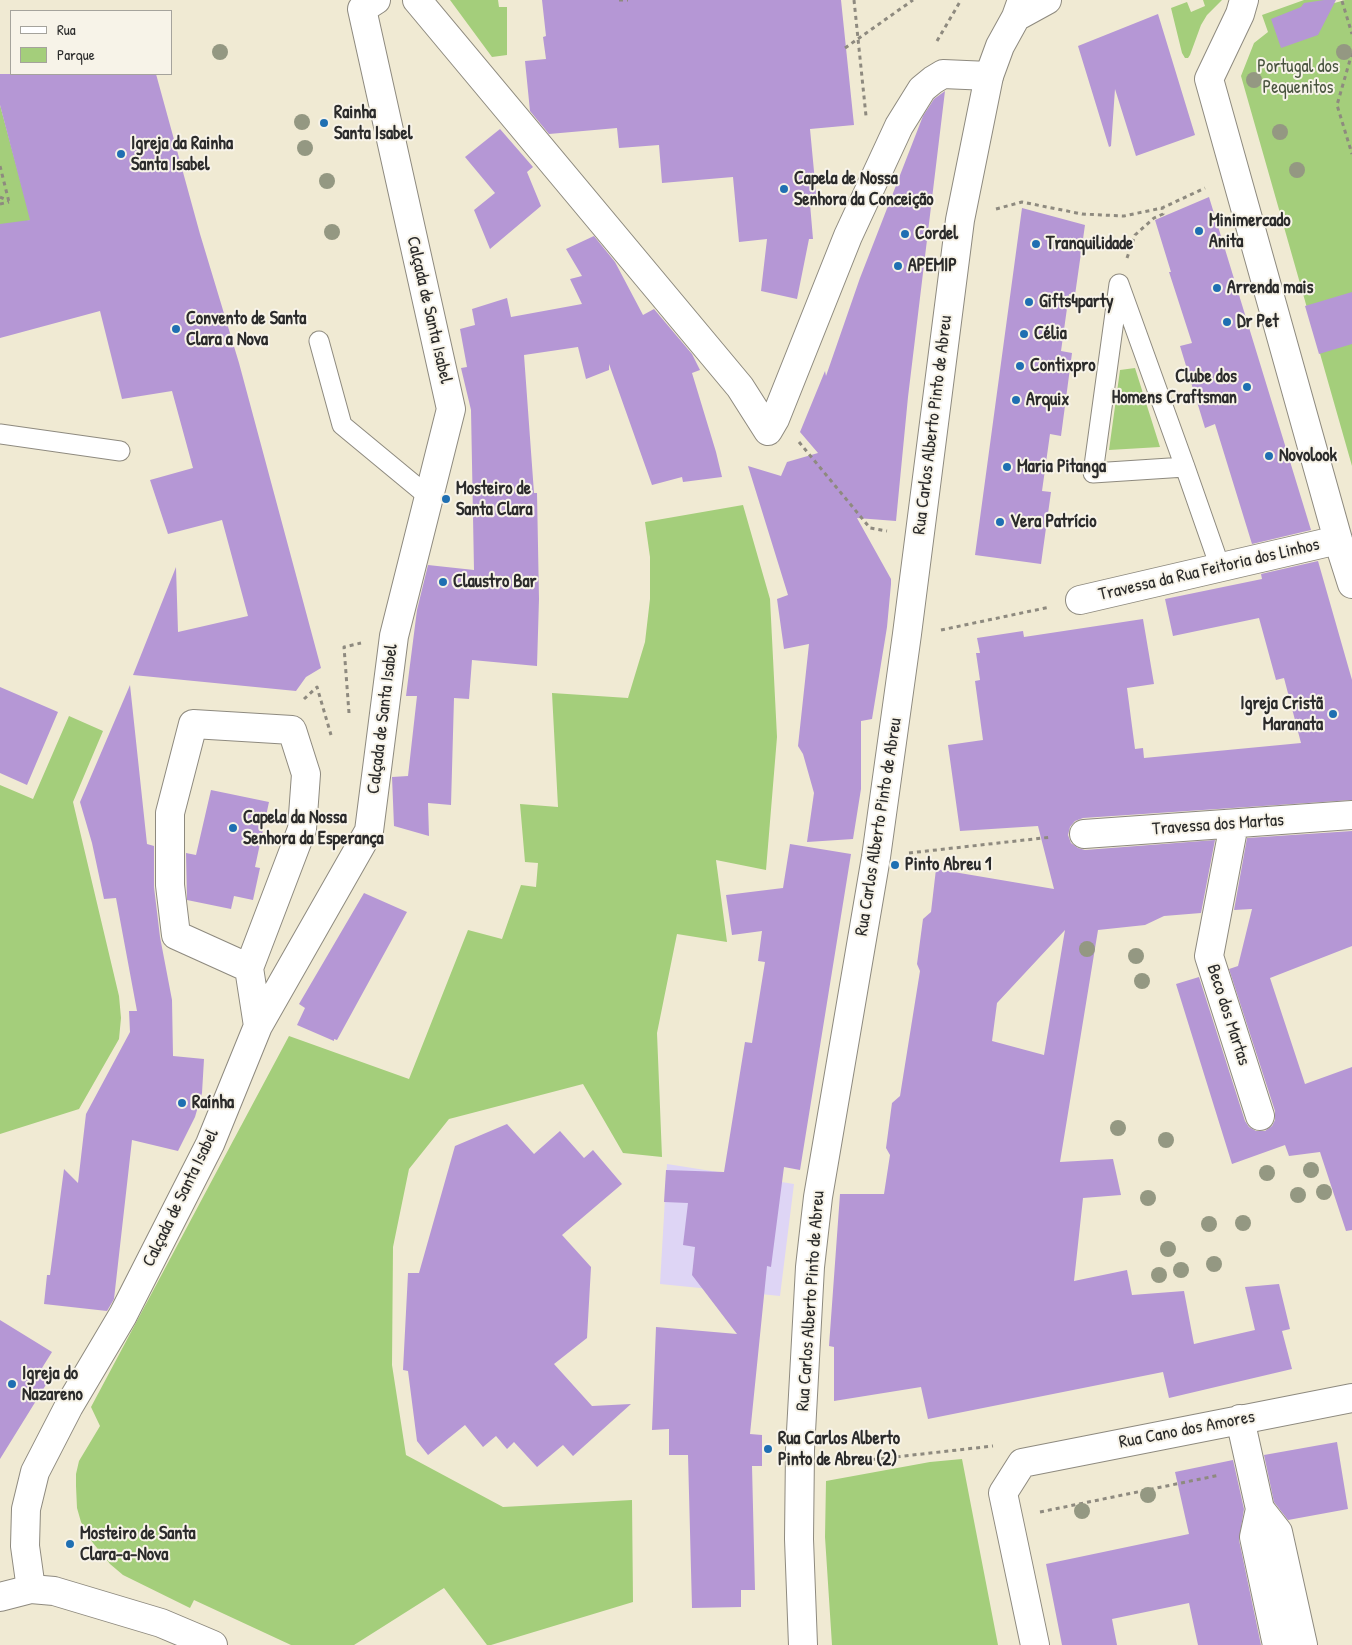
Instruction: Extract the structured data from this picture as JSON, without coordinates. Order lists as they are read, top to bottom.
{
  "streets": {
    "street": [
      "Calçada de Santa Isabel",
      "Rua Carlos Alberto Pinto de Abreu",
      "Travessa da Rua Feitoria dos Linhos",
      "Travessa dos Martas",
      "Beco dos Martas",
      "Rua Cano dos Amores"
    ]
  },
  "crossings": [
    ["Travessa dos Martas", "Beco dos Martas"]
  ],
  "parks": ["Portugal dos Pequenitos"],
  "places": [
    "Rainha Santa Isabel",
    "Igreja da Rainha Santa Isabel",
    "Capela de Nossa Senhora da Conceição",
    "Minimercado Anita",
    "Cordel",
    "Tranquilidade",
    "APEMIP",
    "Arrenda mais",
    "Gifts4party",
    "Dr Pet",
    "Convento de Santa Clara a Nova",
    "Célia",
    "Contixpro",
    "Clube dos Homens Craftsman",
    "Arquix",
    "Novolook",
    "Maria Pitanga",
    "Mosteiro de Santa Clara",
    "Vera Patrício",
    "Claustro Bar",
    "Igreja Cristã Maranata",
    "Capela da Nossa Senhora da Esperança",
    "Pinto Abreu 1",
    "Raínha",
    "Igreja do Nazareno",
    "Rua Carlos Alberto Pinto de Abreu (2)",
    "Mosteiro de Santa Clara-a-Nova"
  ],
  "legend": ["Rua", "Parque"]
}
